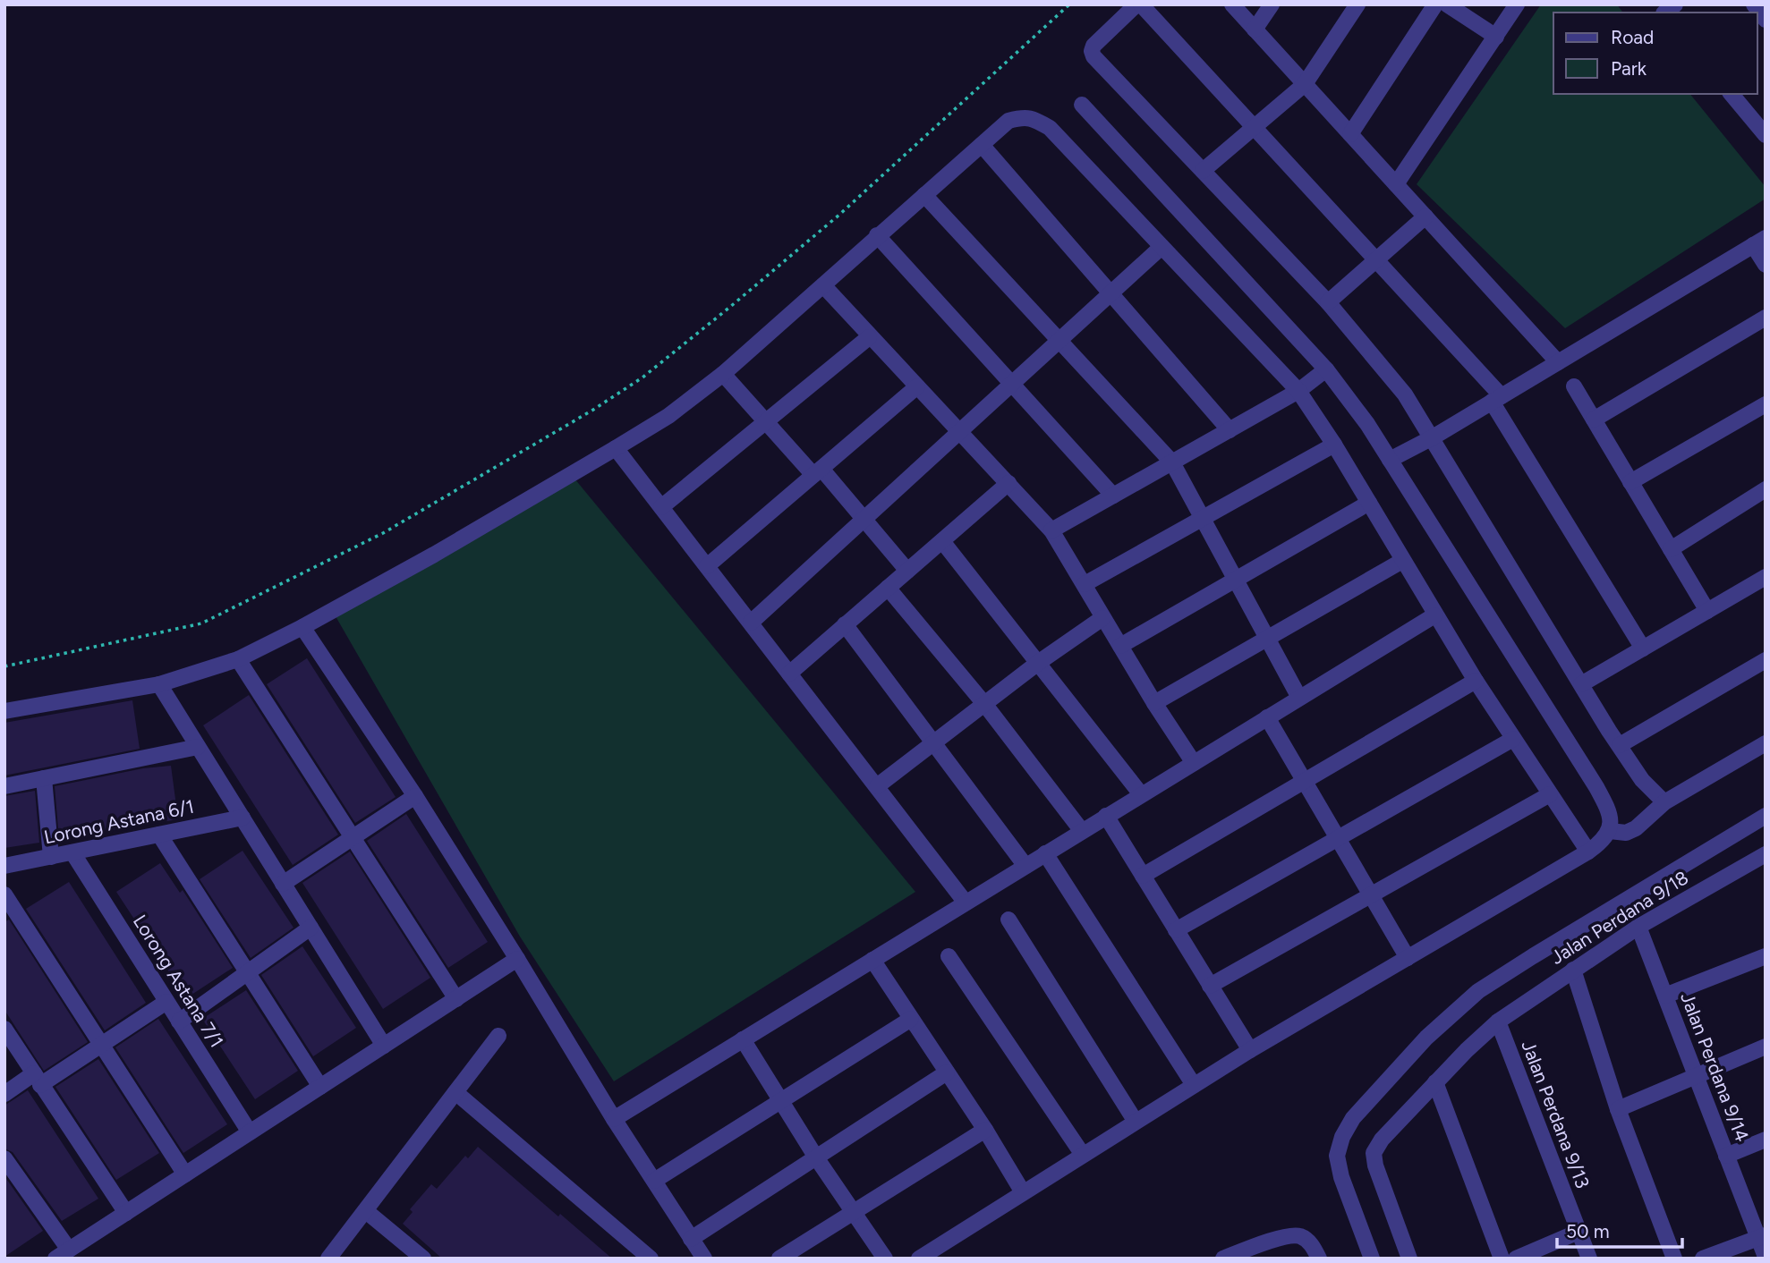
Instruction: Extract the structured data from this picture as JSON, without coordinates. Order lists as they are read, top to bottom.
{
  "streets": {
    "street": [
      "Lorong Astana 6/1",
      "Jalan Perdana 9/18",
      "Lorong Astana 7/1",
      "Jalan Perdana 9/14",
      "Jalan Perdana 9/13"
    ]
  },
  "crossings": [
    ["Lorong Astana 6/1", "Lorong Astana 7/1"],
    ["Jalan Perdana 9/18", "Jalan Perdana 9/14"],
    ["Jalan Perdana 9/18", "Jalan Perdana 9/13"]
  ],
  "legend": ["Road", "Park"],
  "scale_bar": "50 m"
}
